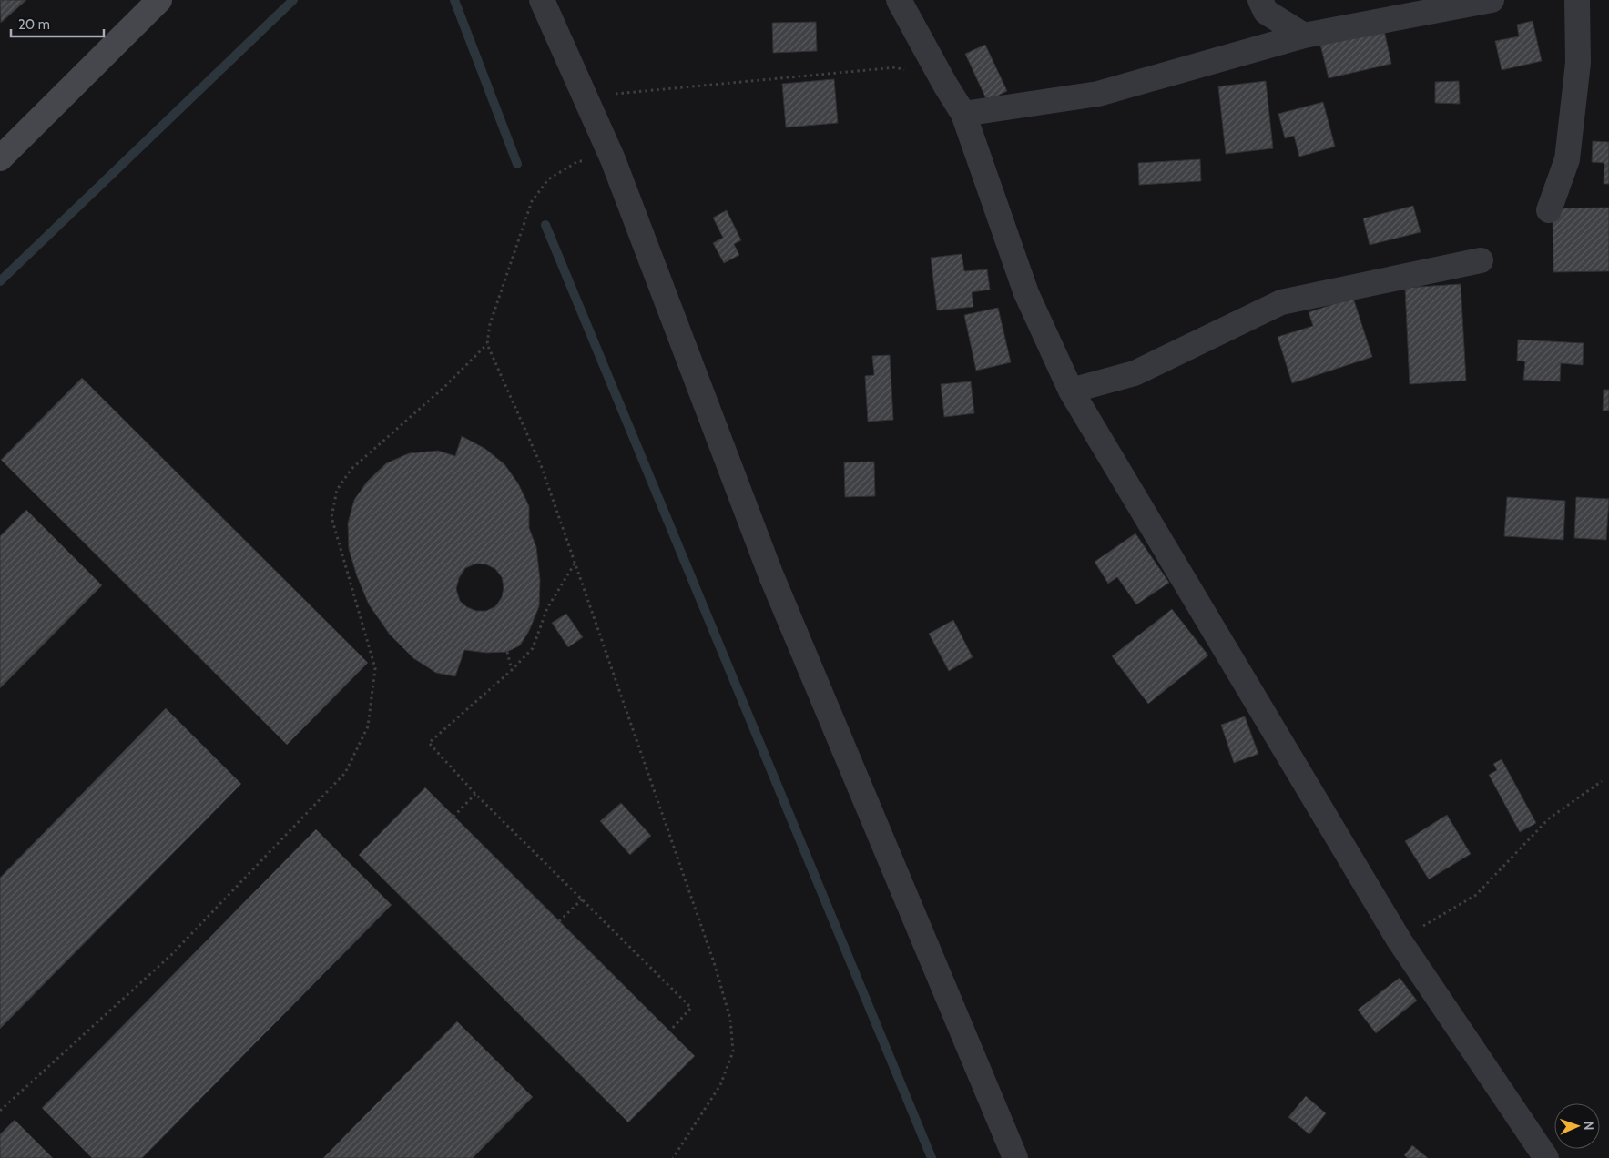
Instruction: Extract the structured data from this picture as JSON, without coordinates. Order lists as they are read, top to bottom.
{
  "scale_bar": "20 m",
  "north": "right"
}
